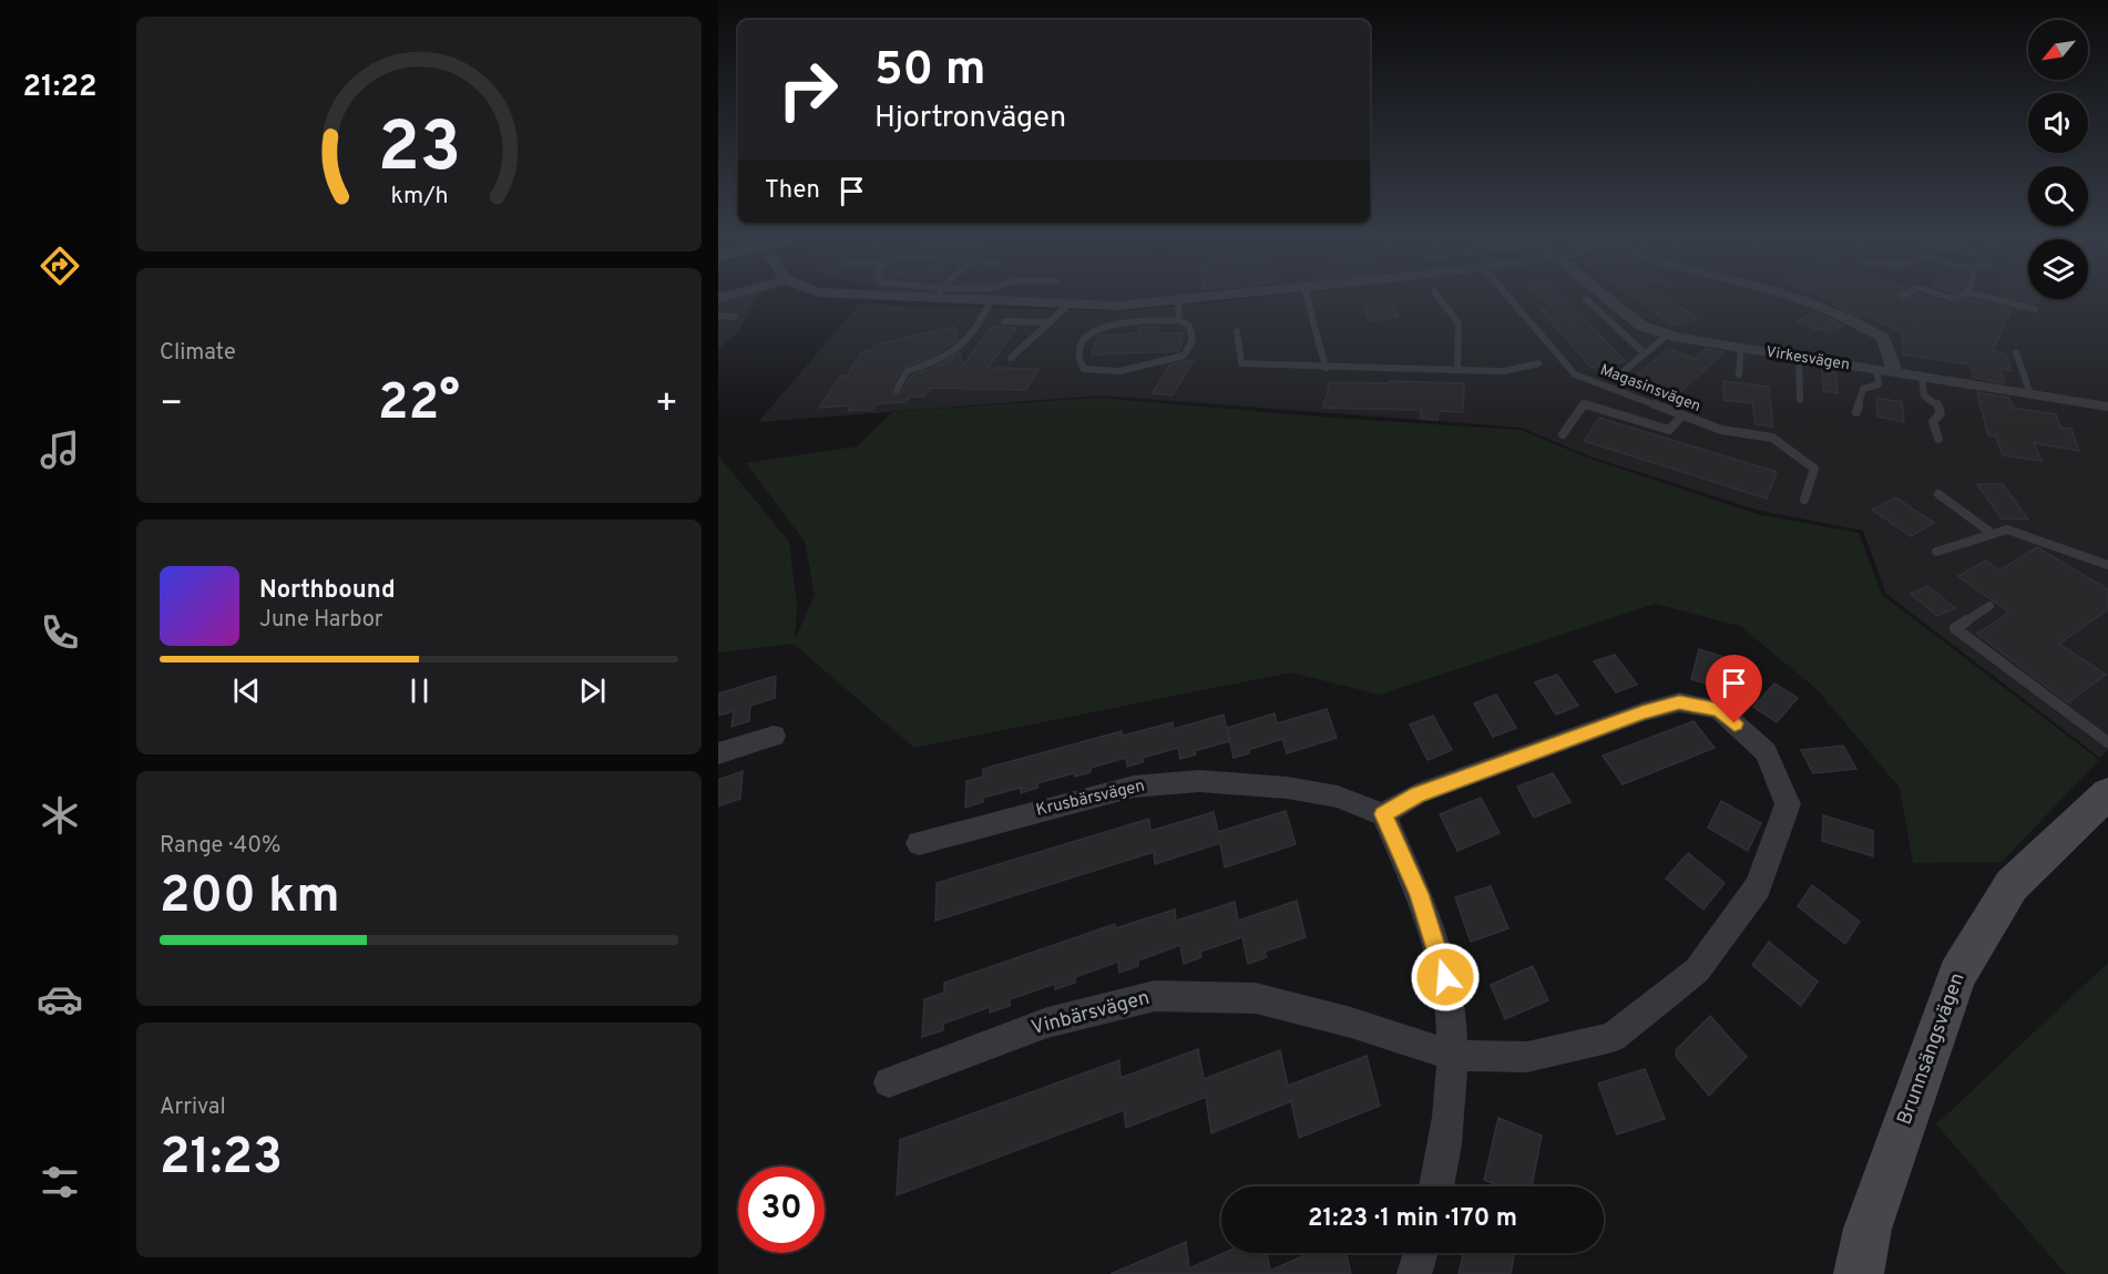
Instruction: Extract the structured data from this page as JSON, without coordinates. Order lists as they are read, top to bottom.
{
  "streets": {
    "street": [
      "Virkesvägen",
      "Krusbärsvägen",
      "Vinbärsvägen",
      "Brunnsängsvägen"
    ],
    "lane": ["Magasinsvägen"]
  },
  "crossings": [
    ["Krusbärsvägen", "Vinbärsvägen"]
  ],
  "north": "bottom left",
  "page": {
    "tabs": "21:22",
    "turn": ["50 m", "Hjortronvägen"],
    "then": "Then",
    "tile": [
      "Climate",
      ["Range · 40%", "200 km"],
      ["Arrival", "21:23"]
    ],
    "heat": ["−", "22°", "+"],
    "song": ["Northbound", "June Harbor"],
    "limit": "30",
    "trip": "21:23 · 1 min · 170 m",
    "gauge": ["23", "km/h"]
  }
}
